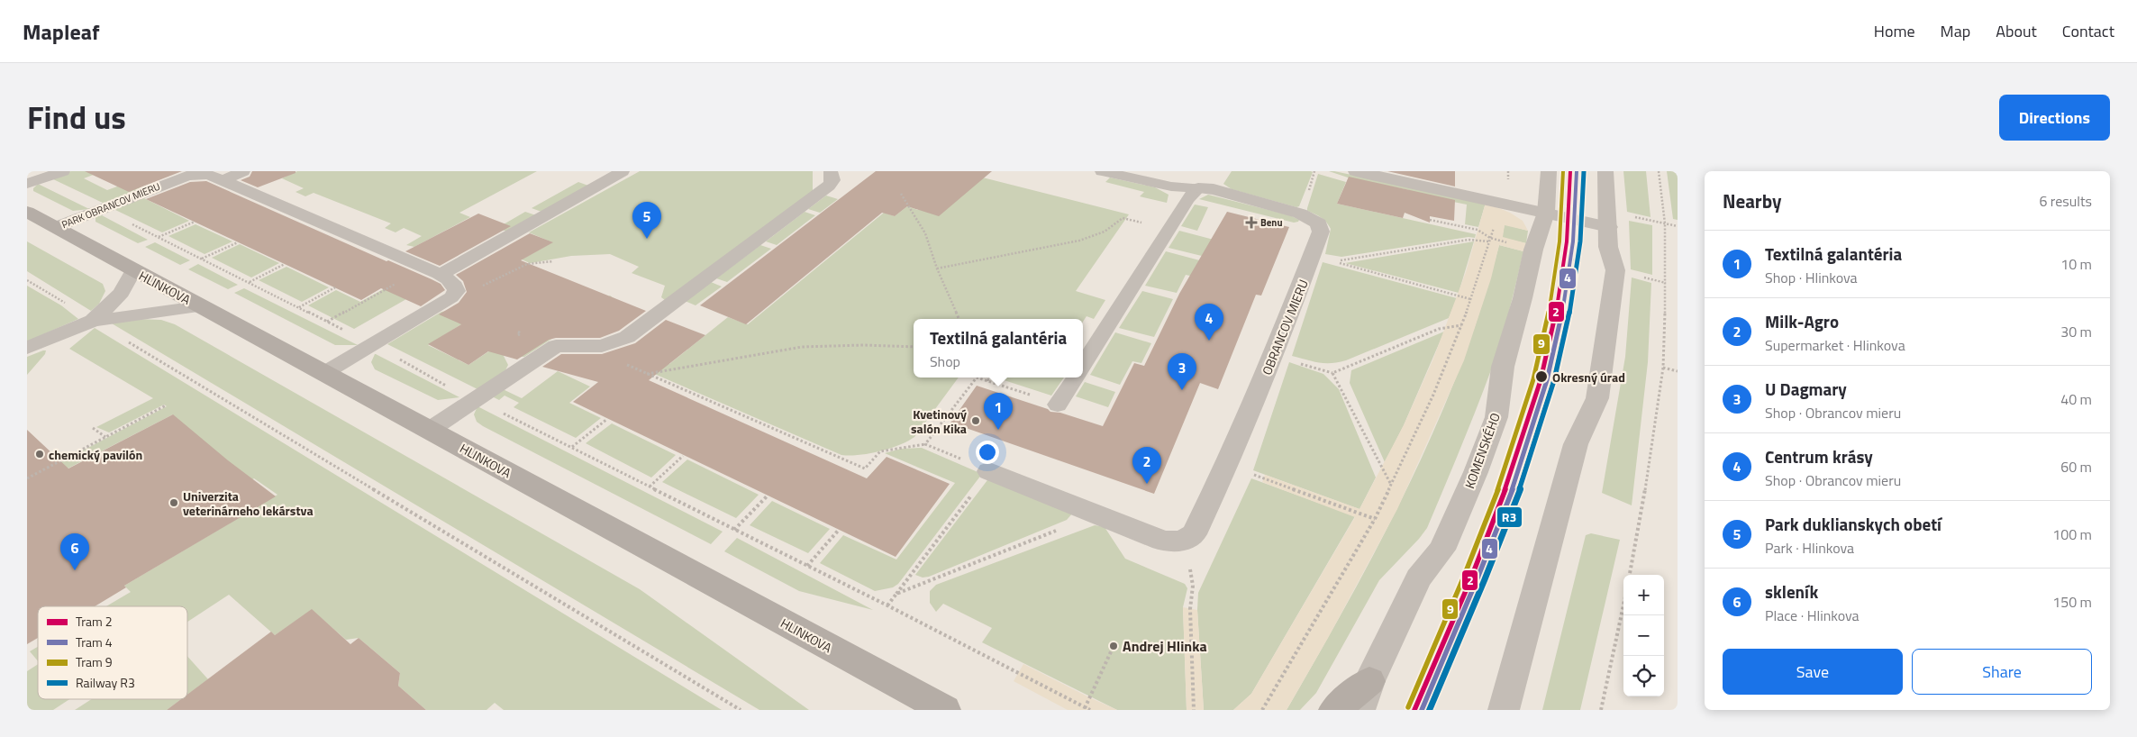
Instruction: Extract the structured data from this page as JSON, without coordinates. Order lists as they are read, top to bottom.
{
  "streets": {
    "main road": ["HLINKOVA"],
    "street": ["OBRANCOV MIERU", "KOMENSKÉHO"],
    "lane": ["PARK OBRANCOV MIERU"]
  },
  "crossings": [
    ["PARK OBRANCOV MIERU", "HLINKOVA"]
  ],
  "places": {
    "health": ["Benu"],
    "other": [
      "Okresný úrad",
      "Kvetinový salón Kika",
      "chemický pavilón",
      "Univerzita veterinárneho lekárstva",
      "Andrej Hlinka"
    ]
  },
  "lines": [
    "tram line 2",
    "tram line 4",
    "tram line 9",
    "rail line R3"
  ],
  "legend": [
    "Tram 2",
    "Tram 4",
    "Tram 9",
    "Railway R3"
  ],
  "page": {
    "header": "Mapleaf",
    "nav": [
      "Home",
      "Map",
      "About",
      "Contact"
    ],
    "title": "Find us",
    "buttons": [
      "Directions",
      ["Save", "Share"]
    ],
    "heading": ["Nearby", "6 results"],
    "pins": [
      "5",
      "4",
      "3",
      "1",
      "2",
      "6"
    ],
    "list": [
      {
        "mark": "1",
        "name": "Textilná galantéria",
        "note": "Shop · Hlinkova",
        "value": "10 m"
      },
      {
        "mark": "2",
        "name": "Milk-Agro",
        "note": "Supermarket · Hlinkova",
        "value": "30 m"
      },
      {
        "mark": "3",
        "name": "U Dagmary",
        "note": "Shop · Obrancov mieru",
        "value": "40 m"
      },
      {
        "mark": "4",
        "name": "Centrum krásy",
        "note": "Shop · Obrancov mieru",
        "value": "60 m"
      },
      {
        "mark": "5",
        "name": "Park duklianskych obetí",
        "note": "Park · Hlinkova",
        "value": "100 m"
      },
      {
        "mark": "6",
        "name": "skleník",
        "note": "Place · Hlinkova",
        "value": "150 m"
      }
    ],
    "popup": ["Textilná galantéria", "Shop"],
    "map_buttons": ["+", "−"]
  }
}
